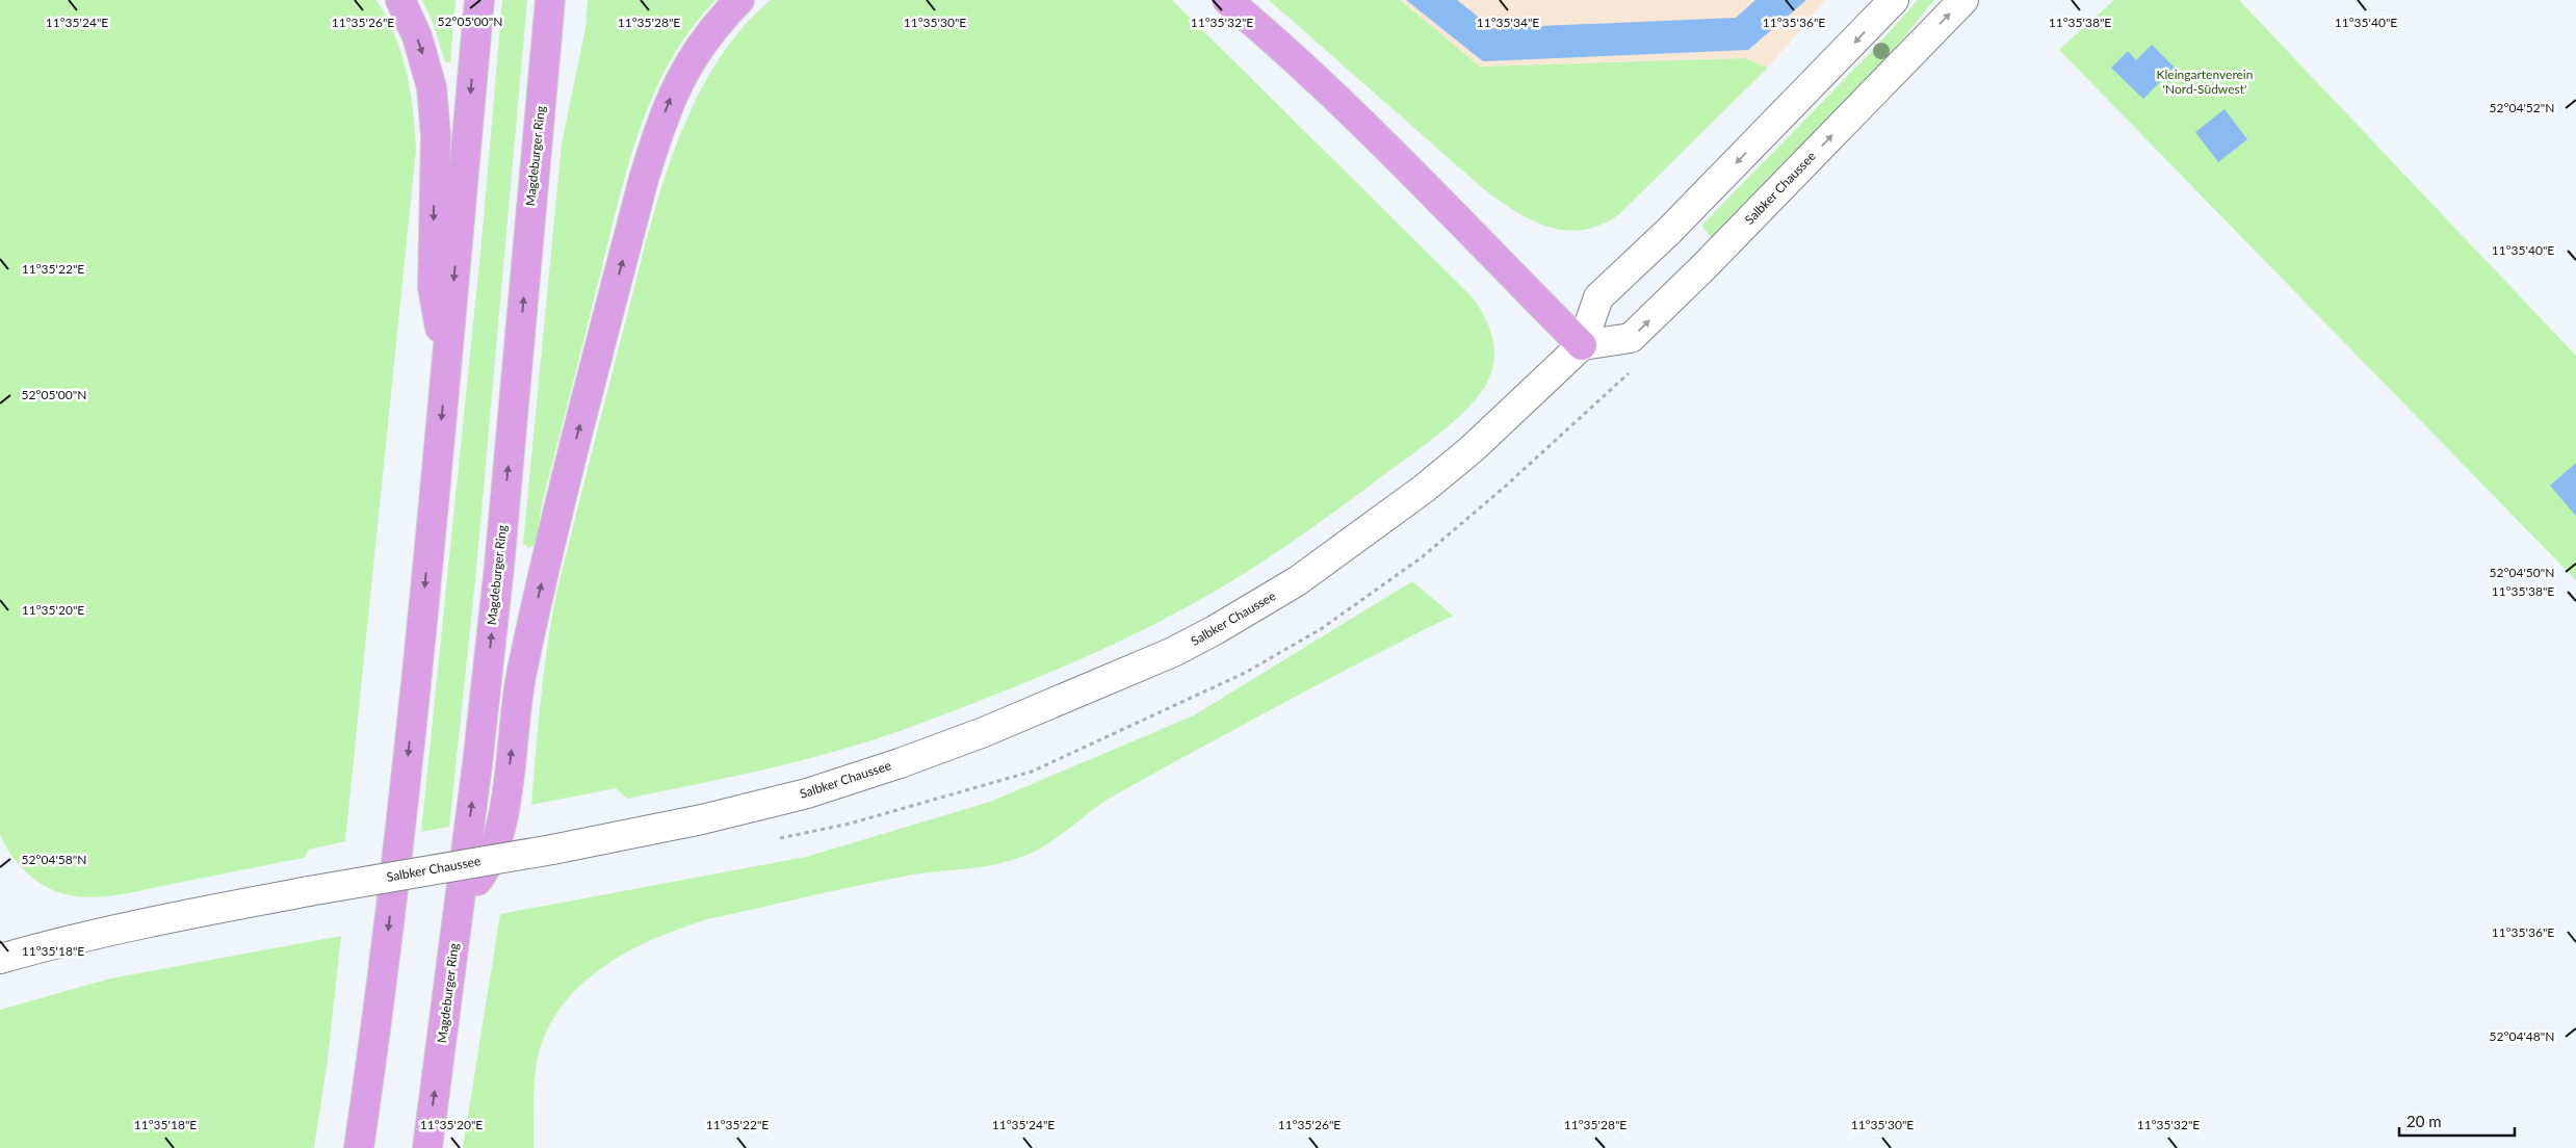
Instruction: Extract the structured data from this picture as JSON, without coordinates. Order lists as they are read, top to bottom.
{
  "streets": {
    "highway": ["Magdeburger Ring"],
    "main road": ["Salbker Chaussee"]
  },
  "parks": ["Kleingartenverein 'Nord-Südwest'"],
  "scale_bar": "20 m",
  "coordinates": [
    "52°05'00\"N",
    "11°35'24\"E",
    "11°35'26\"E",
    "11°35'28\"E",
    "11°35'30\"E",
    "11°35'32\"E",
    "11°35'34\"E",
    "11°35'36\"E",
    "11°35'40\"E",
    "11°35'38\"E",
    "52°04'52\"N",
    "11°35'22\"E",
    "52°04'50\"N",
    "11°35'20\"E",
    "52°04'58\"N",
    "11°35'18\"E",
    "52°04'48\"N"
  ]
}
